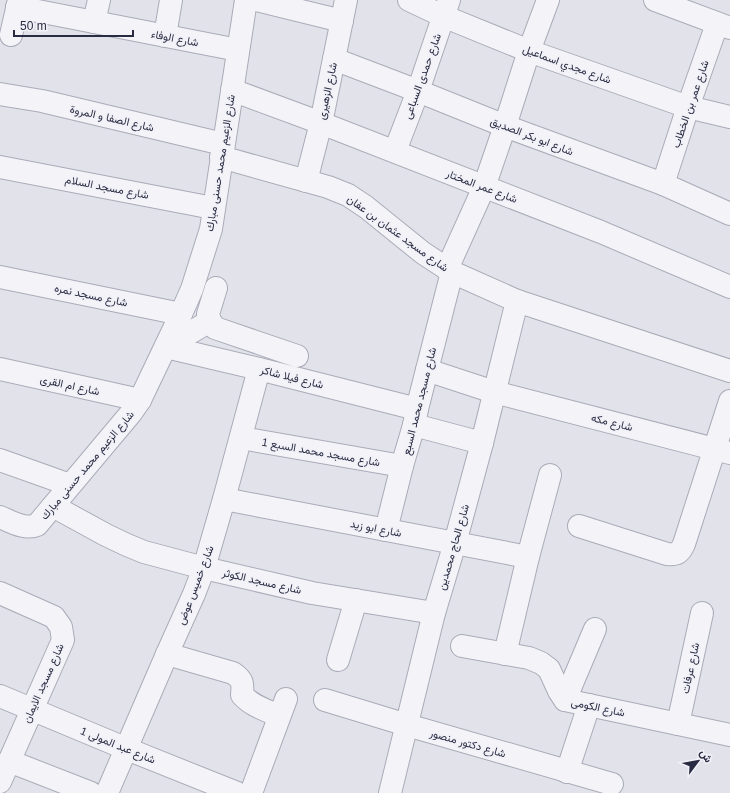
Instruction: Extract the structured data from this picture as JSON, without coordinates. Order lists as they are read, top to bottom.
{
  "streets": {
    "street": [
      "شارع الوفاء",
      "شارع مجدي اسماعيل",
      "شارع حمدى السباعى",
      "شارع الزهيرى",
      "شارع عمر بن الخطاب",
      "شارع الصفا و المروة",
      "شارع ابو بكر الصديق",
      "شارع الزعيم محمد حسنى مبارك",
      "شارع عمر المختار",
      "شارع مسجد السلام",
      "شارع مسجد عثمان بن عفان",
      "شارع مسجد نمره",
      "شارع فيلا شاكر",
      "شارع ام القرى",
      "شارع مسجد محمد السبع",
      "شارع مكه",
      "شارع مسجد محمد السبع 1",
      "شارع ابو زيد",
      "شارع الحاج محمدين",
      "شارع مسجد الكوثر",
      "شارع خميس عوض",
      "شارع عرفات",
      "شارع مسجد الايمان",
      "شارع الكومى",
      "شارع دكتور منصور",
      "شارع عبد المولى 1"
    ]
  },
  "crossings": [
    ["شارع الوفاء", "شارع الزعيم محمد حسنى مبارك"],
    ["شارع مجدي اسماعيل", "شارع حمدى السباعى"],
    ["شارع مجدي اسماعيل", "شارع عمر بن الخطاب"],
    ["شارع مجدي اسماعيل", "شارع مسجد محمد السبع"],
    ["شارع حمدى السباعى", "شارع ابو بكر الصديق"],
    ["شارع حمدى السباعى", "شارع عمر المختار"],
    ["شارع الزهيرى", "شارع ابو بكر الصديق"],
    ["شارع الزهيرى", "شارع عمر المختار"],
    ["شارع الزهيرى", "شارع مسجد عثمان بن عفان"],
    ["شارع عمر بن الخطاب", "شارع ابو بكر الصديق"],
    ["شارع الصفا و المروة", "شارع الزعيم محمد حسنى مبارك"],
    ["شارع الصفا و المروة", "شارع مسجد عثمان بن عفان"],
    ["شارع ابو بكر الصديق", "شارع مسجد محمد السبع"],
    ["شارع الزعيم محمد حسنى مبارك", "شارع عمر المختار"],
    ["شارع الزعيم محمد حسنى مبارك", "شارع مسجد السلام"],
    ["شارع الزعيم محمد حسنى مبارك", "شارع مسجد عثمان بن عفان"],
    ["شارع الزعيم محمد حسنى مبارك", "شارع مسجد نمره"],
    ["شارع الزعيم محمد حسنى مبارك", "شارع فيلا شاكر"],
    ["شارع الزعيم محمد حسنى مبارك", "شارع ام القرى"],
    ["شارع الزعيم محمد حسنى مبارك", "شارع مسجد الكوثر"],
    ["شارع عمر المختار", "شارع مسجد محمد السبع"],
    ["شارع مسجد عثمان بن عفان", "شارع مسجد محمد السبع"],
    ["شارع مسجد عثمان بن عفان", "شارع الحاج محمدين"],
    ["شارع فيلا شاكر", "شارع مسجد محمد السبع"],
    ["شارع فيلا شاكر", "شارع الحاج محمدين"],
    ["شارع فيلا شاكر", "شارع خميس عوض"],
    ["شارع مسجد محمد السبع", "شارع مكه"],
    ["شارع مسجد محمد السبع", "شارع مسجد محمد السبع 1"],
    ["شارع مسجد محمد السبع", "شارع ابو زيد"],
    ["شارع مكه", "شارع الحاج محمدين"],
    ["شارع مسجد محمد السبع 1", "شارع خميس عوض"],
    ["شارع ابو زيد", "شارع الحاج محمدين"],
    ["شارع ابو زيد", "شارع خميس عوض"],
    ["شارع الحاج محمدين", "شارع مسجد الكوثر"],
    ["شارع الحاج محمدين", "شارع دكتور منصور"],
    ["شارع مسجد الكوثر", "شارع خميس عوض"],
    ["شارع خميس عوض", "شارع عبد المولى 1"],
    ["شارع عرفات", "شارع الكومى"],
    ["شارع مسجد الايمان", "شارع عبد المولى 1"]
  ],
  "scale_bar": "50 m",
  "north": "top right"
}
